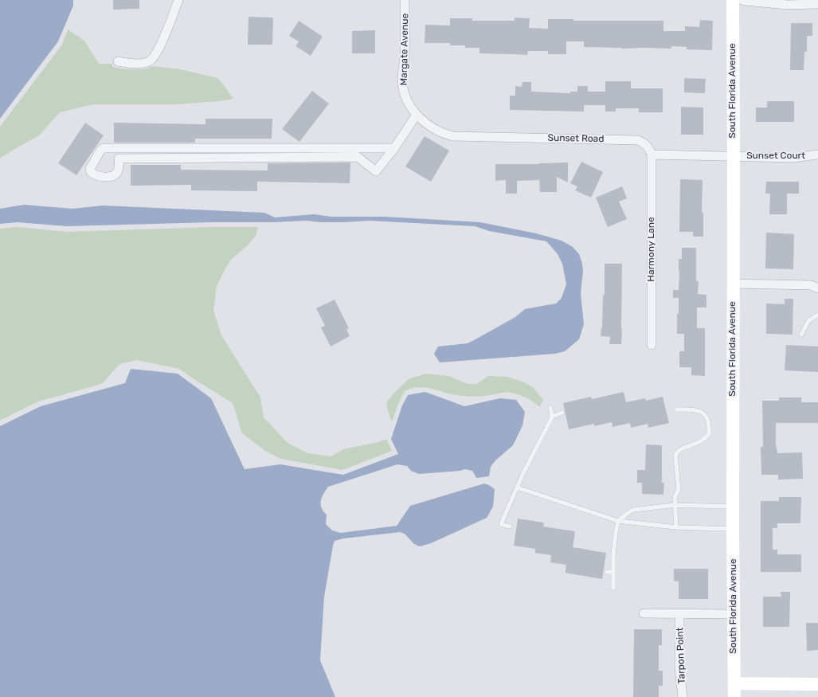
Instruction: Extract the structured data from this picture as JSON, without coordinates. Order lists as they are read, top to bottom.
{
  "streets": {
    "street": [
      "Margate Avenue",
      "South Florida Avenue",
      "Sunset Road",
      "Sunset Court",
      "Harmony Lane",
      "Tarpon Point"
    ]
  },
  "crossings": [
    ["Margate Avenue", "Sunset Road"],
    ["South Florida Avenue", "Sunset Court"],
    ["South Florida Avenue", "Tarpon Point"],
    ["Sunset Road", "Harmony Lane"]
  ]
}
